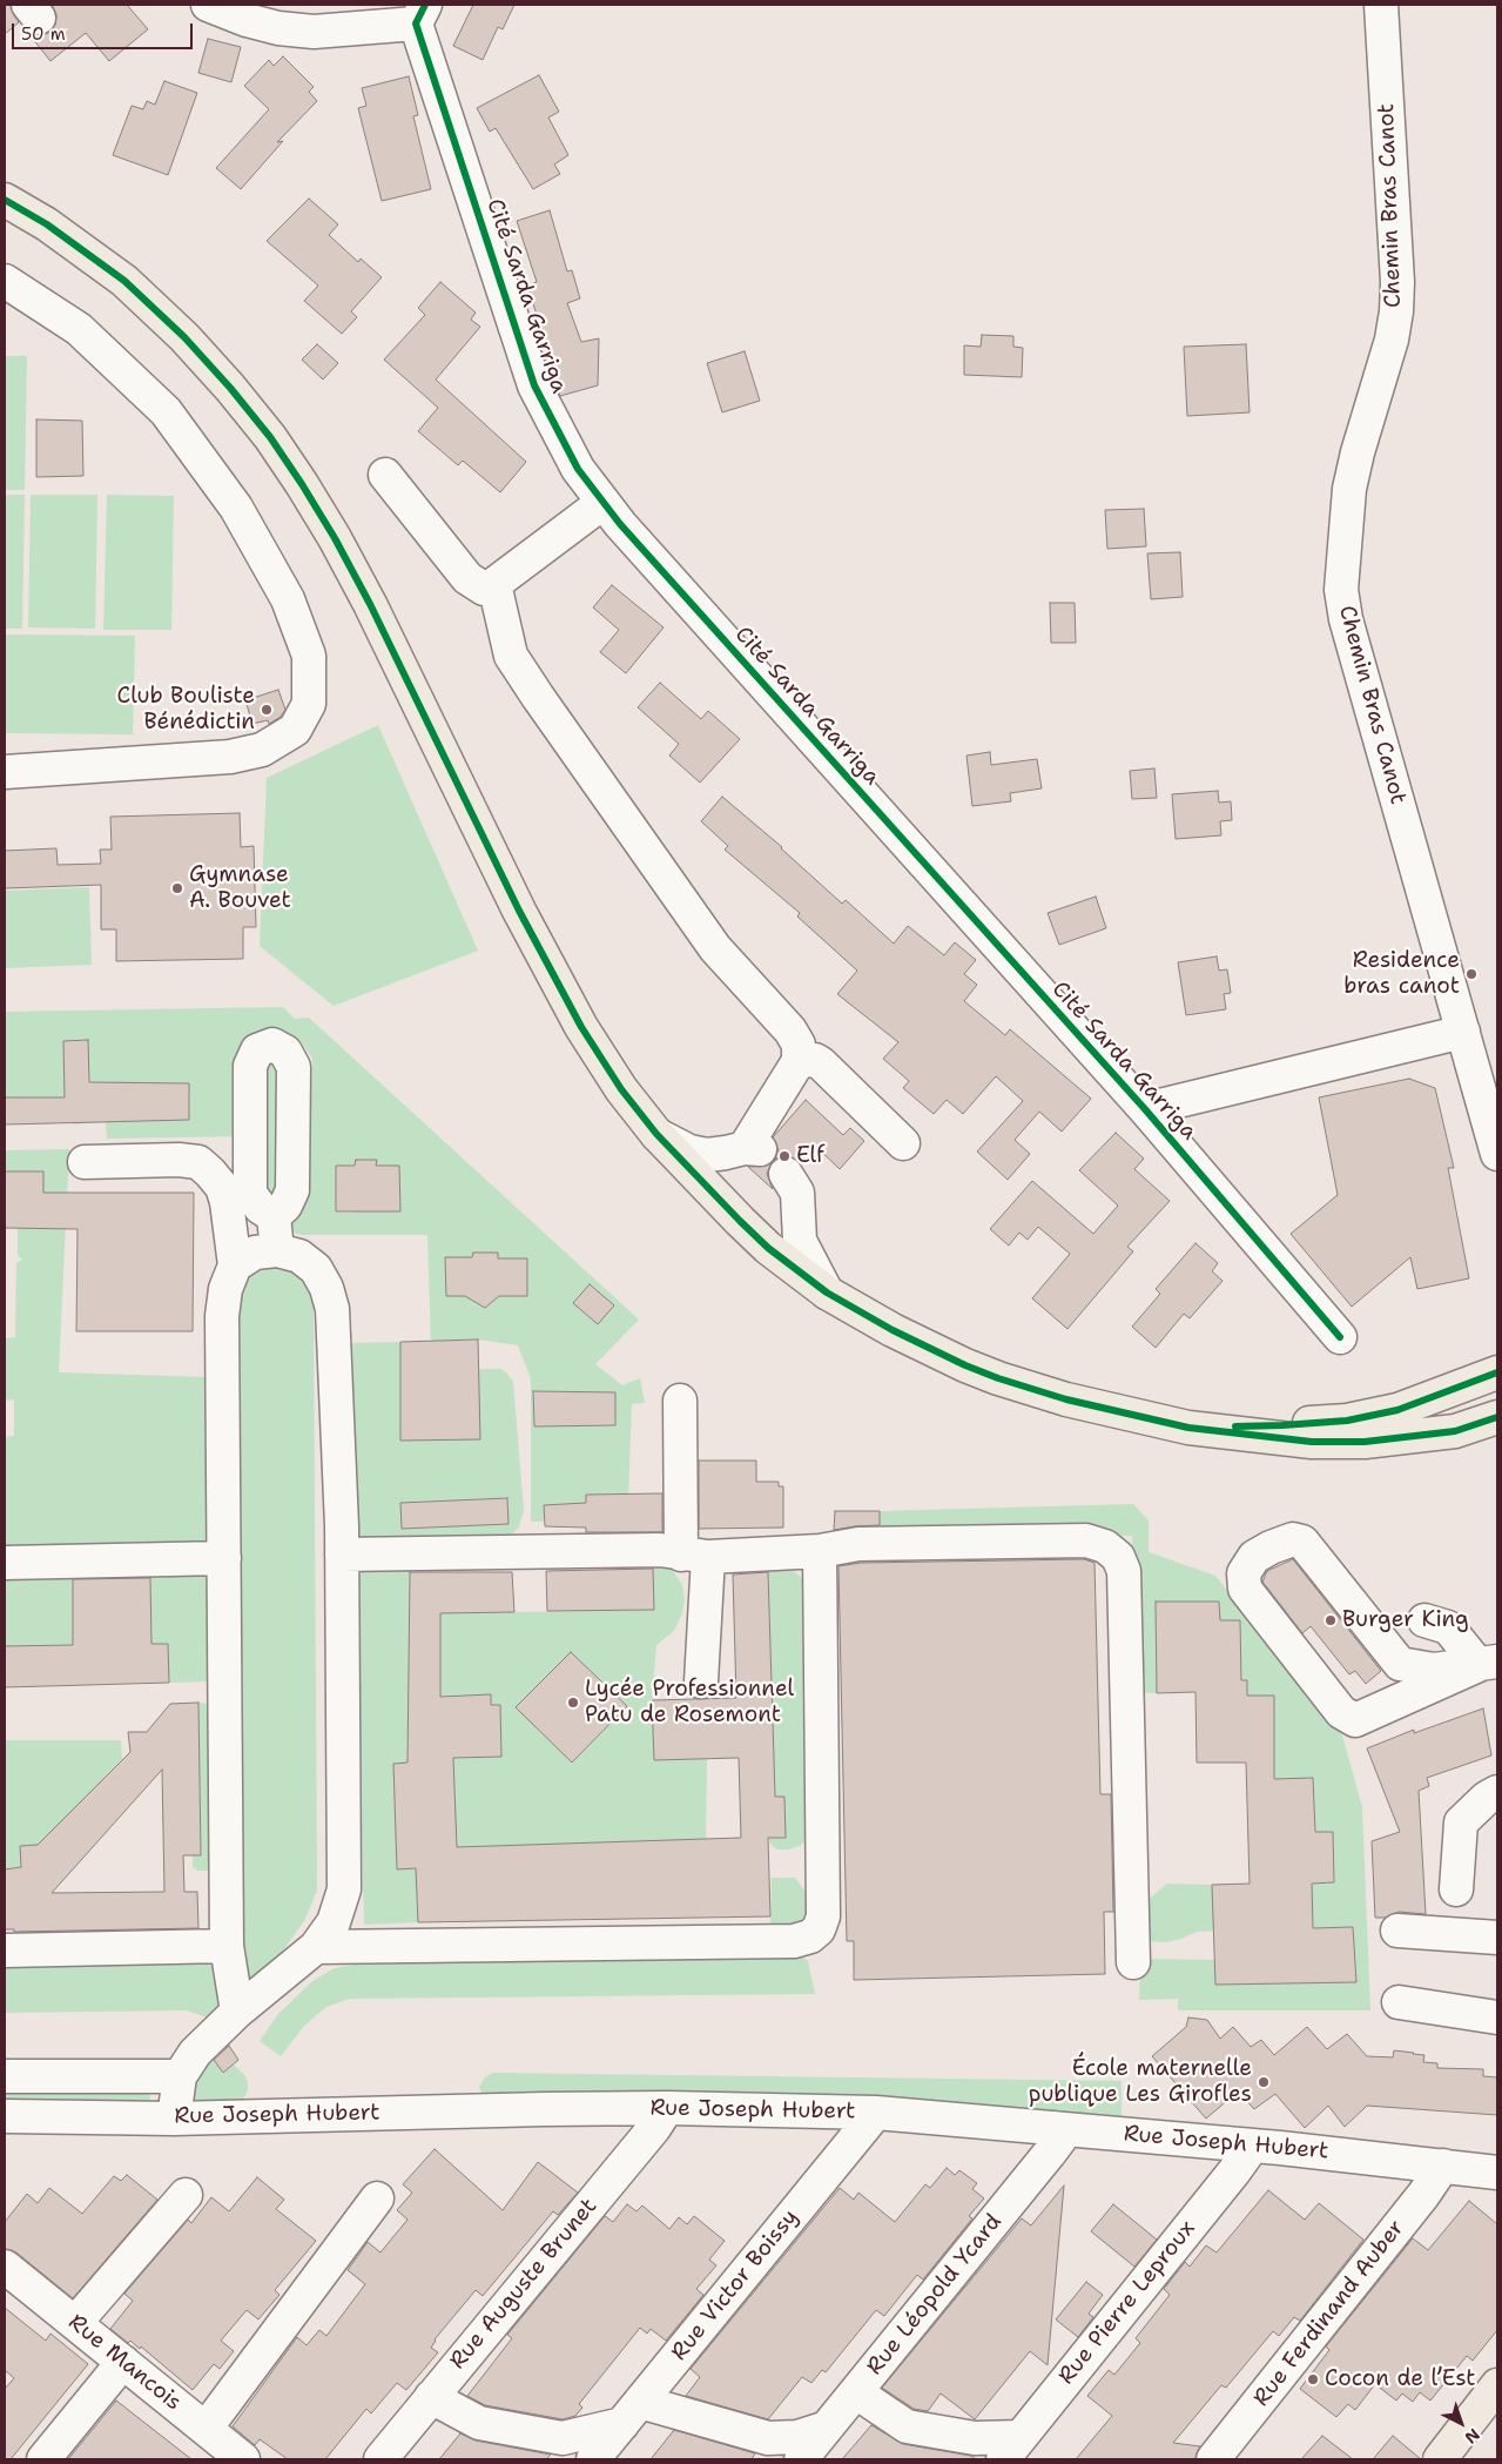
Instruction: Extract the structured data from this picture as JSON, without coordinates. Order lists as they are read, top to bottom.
{
  "streets": {
    "street": [
      "Chemin Bras Canot",
      "Cité Sarda Garriga",
      "Rue Joseph Hubert",
      "Rue Auguste Brunet",
      "Rue Victor Boissy",
      "Rue Léopold Ycard",
      "Rue Pierre Leproux",
      "Rue Ferdinand Auber",
      "Rue Mancois"
    ]
  },
  "crossings": [
    ["Rue Joseph Hubert", "Rue Auguste Brunet"],
    ["Rue Joseph Hubert", "Rue Victor Boissy"],
    ["Rue Joseph Hubert", "Rue Léopold Ycard"],
    ["Rue Joseph Hubert", "Rue Pierre Leproux"],
    ["Rue Joseph Hubert", "Rue Ferdinand Auber"]
  ],
  "places": [
    "Club Bouliste Bénédictin",
    "Gymnase A. Bouvet",
    "Residence bras canot",
    "Elf",
    "Burger King",
    "Lycée Professionnel Patu de Rosemont",
    "École maternelle publique Les Girofles",
    "Cocon de l’Est"
  ],
  "scale_bar": "50 m",
  "north": "bottom right"
}
